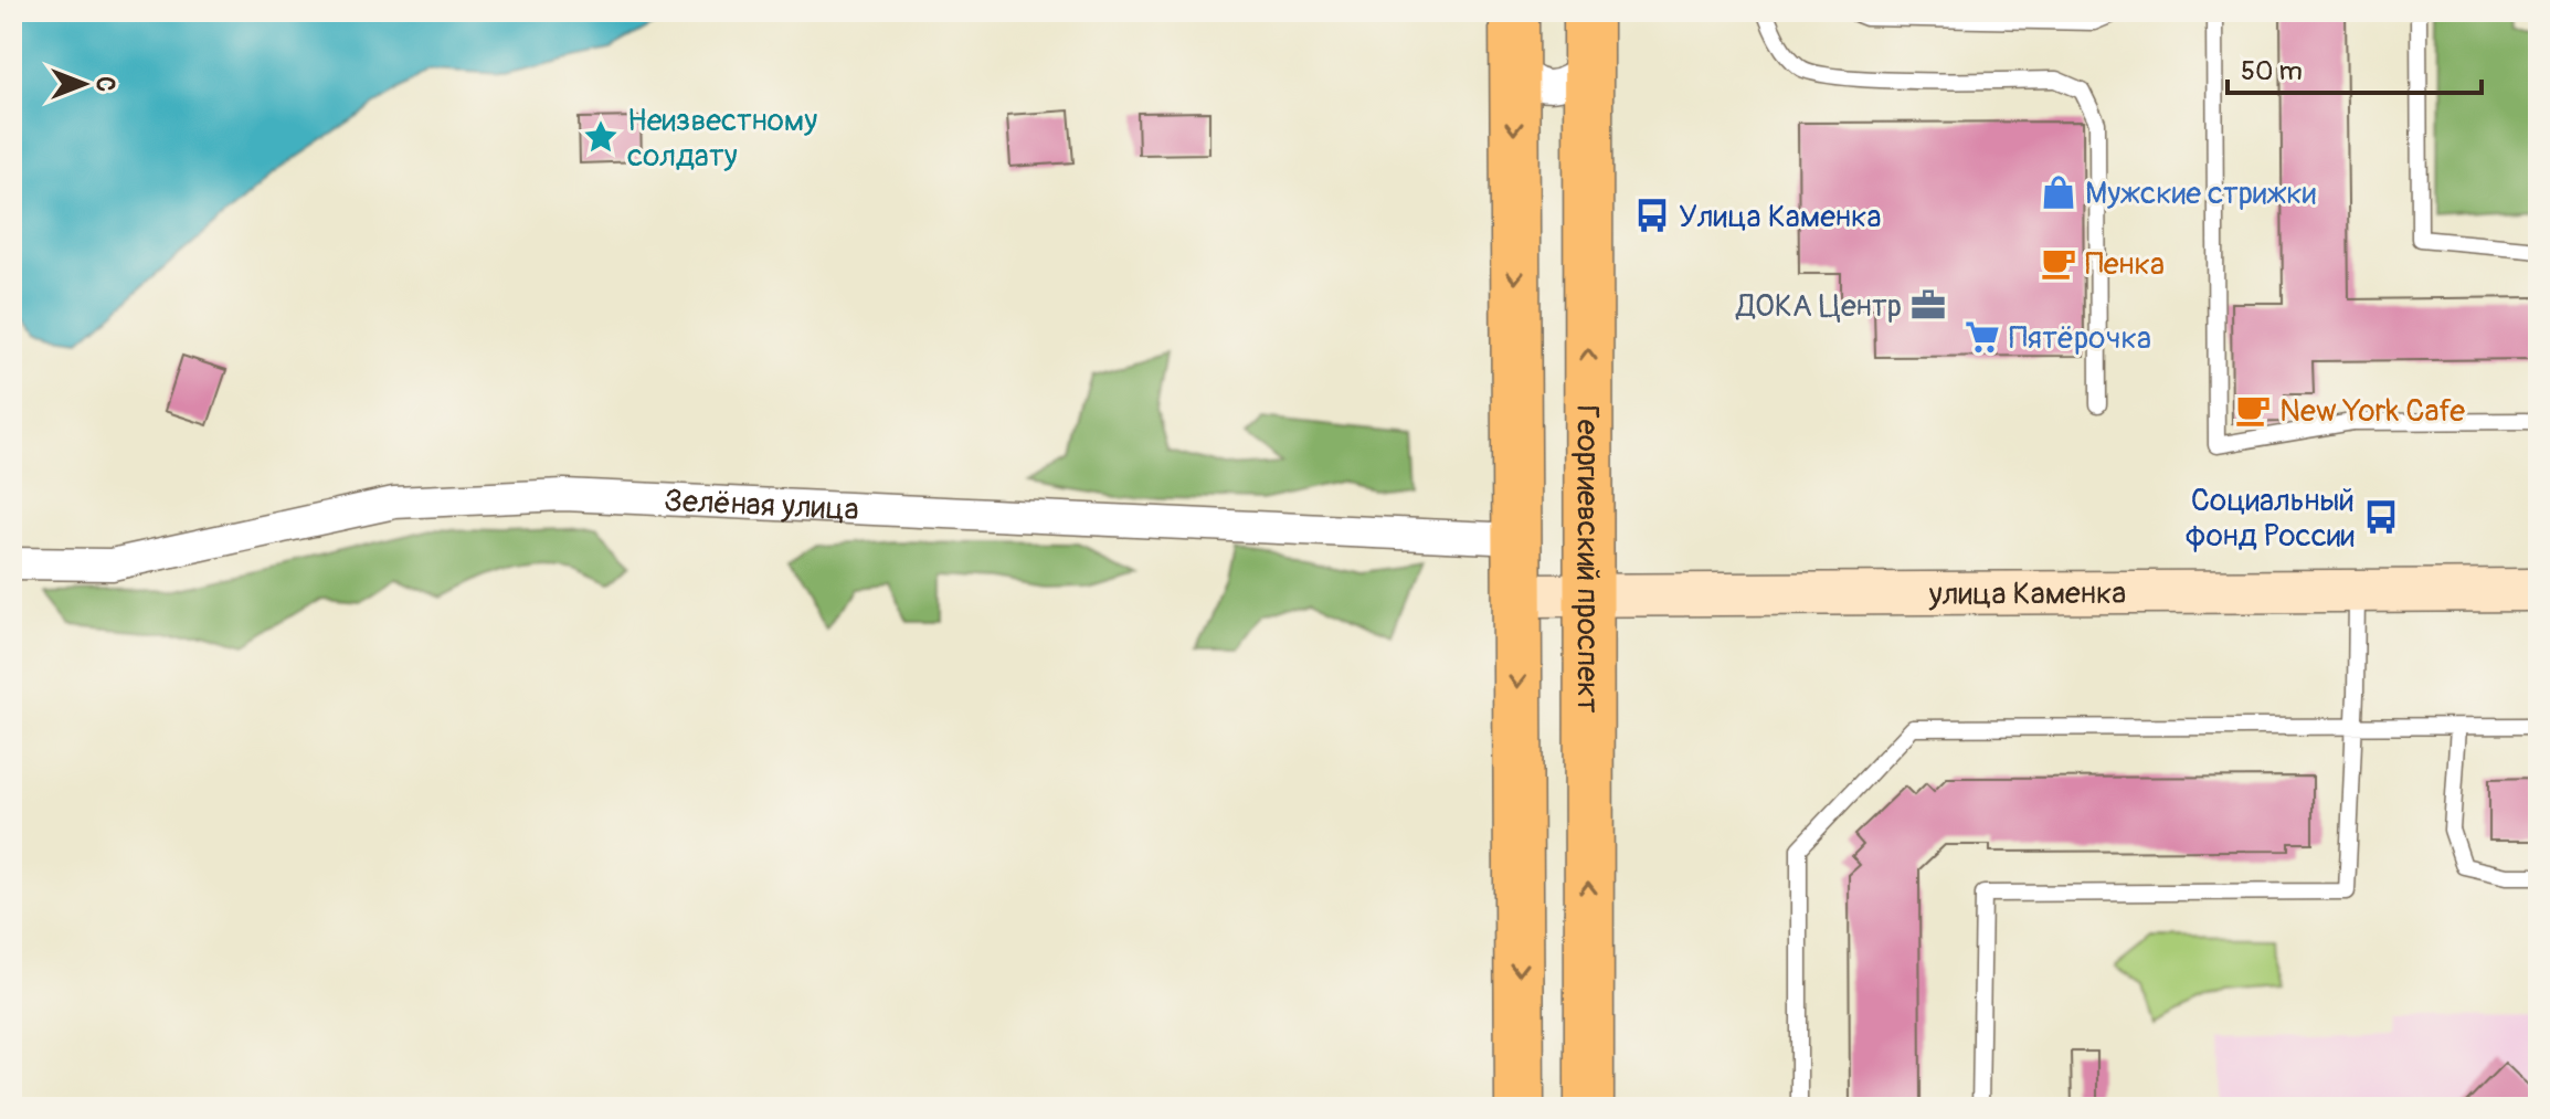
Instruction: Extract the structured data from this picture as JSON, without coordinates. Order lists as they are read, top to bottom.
{
  "streets": {
    "main road": ["Георгиевский проспект", "улица Каменка"],
    "street": ["Зелёная улица"]
  },
  "crossings": [
    ["Георгиевский проспект", "улица Каменка"]
  ],
  "places": {
    "place": ["Неизвестному солдату"],
    "shop": ["Мужские стрижки"],
    "bus stop": ["Улица Каменка", "Социальный фонд России"],
    "cafe": ["Пенка", "New York Cafe"],
    "office": ["ДОКА Центр"],
    "supermarket": ["Пятёрочка"]
  },
  "scale_bar": "50 m",
  "north": "right"
}
